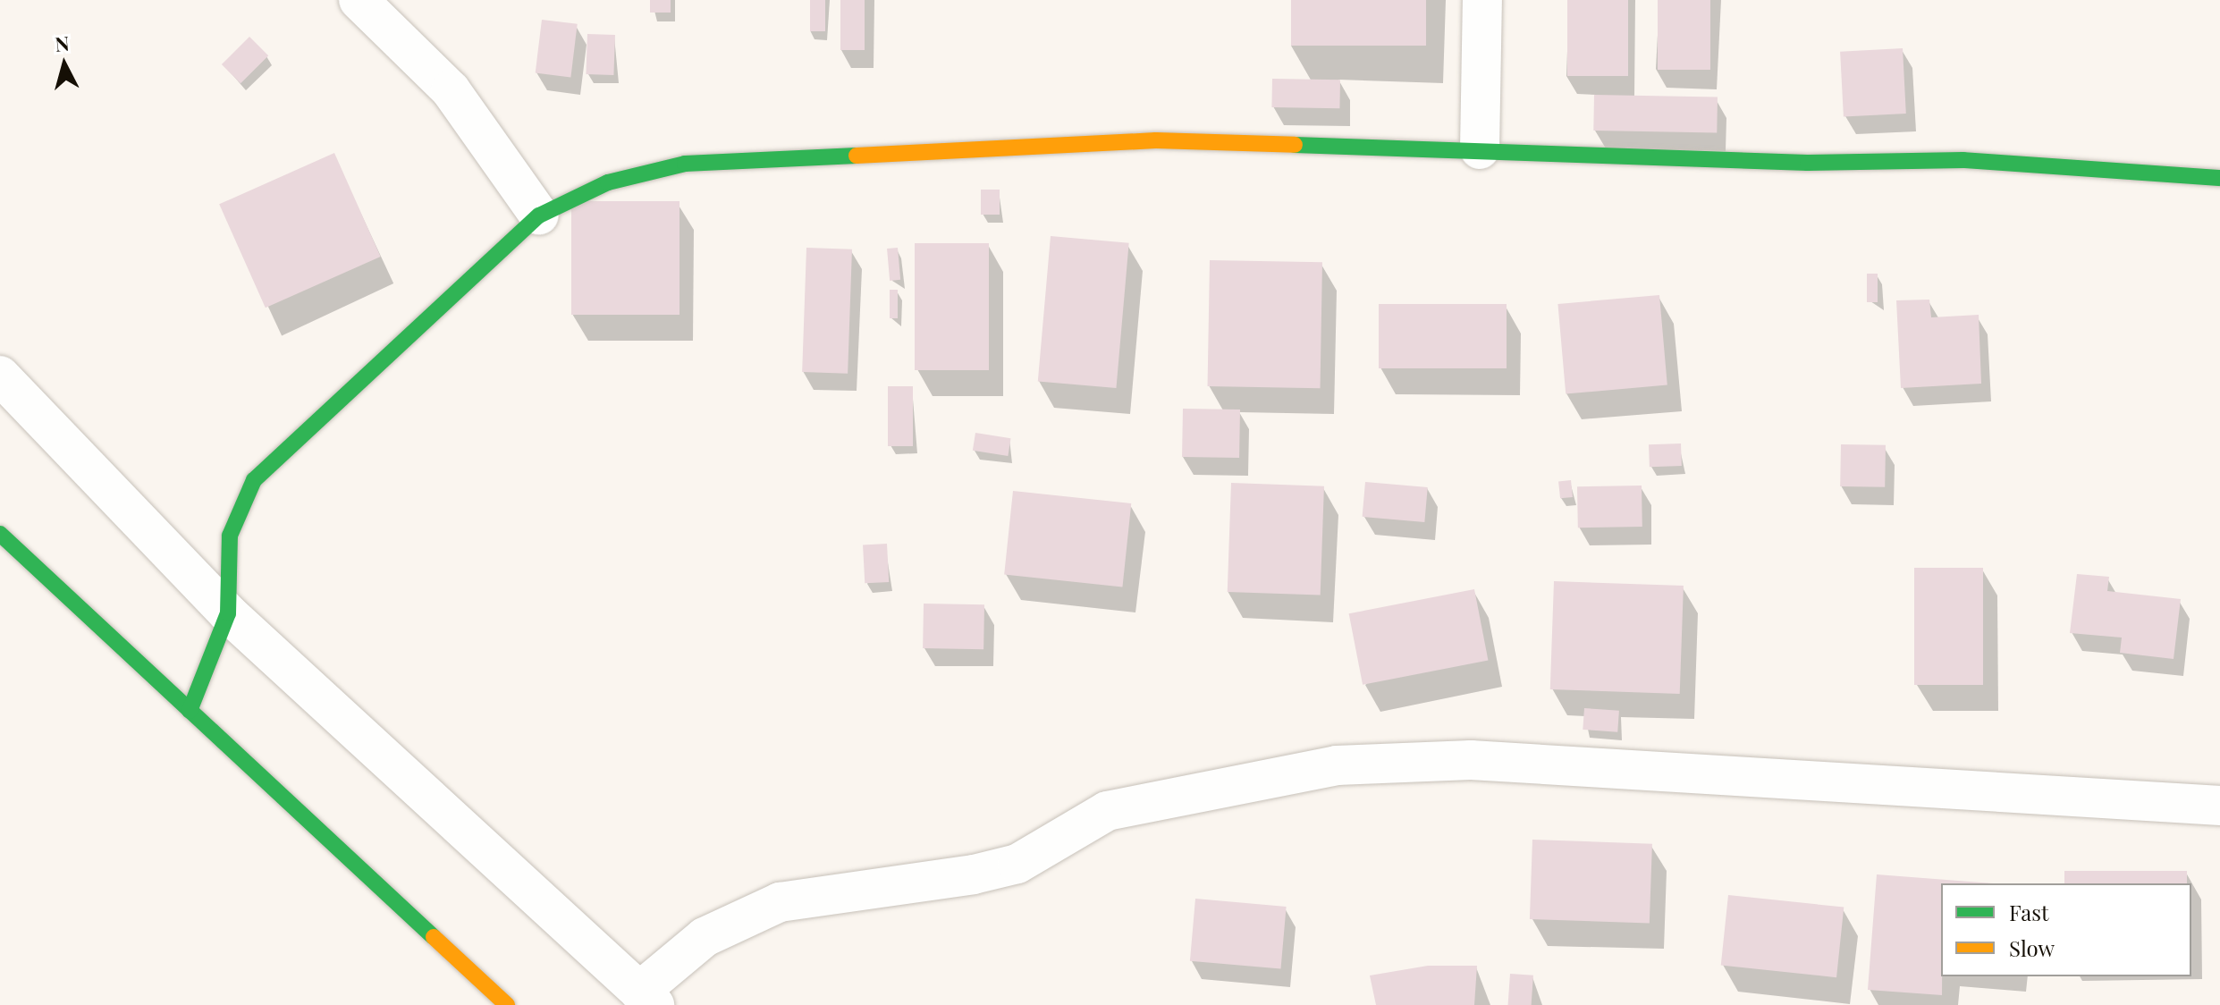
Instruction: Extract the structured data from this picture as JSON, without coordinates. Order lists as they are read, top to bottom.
{
  "legend": ["Fast", "Slow"],
  "north": "top"
}
